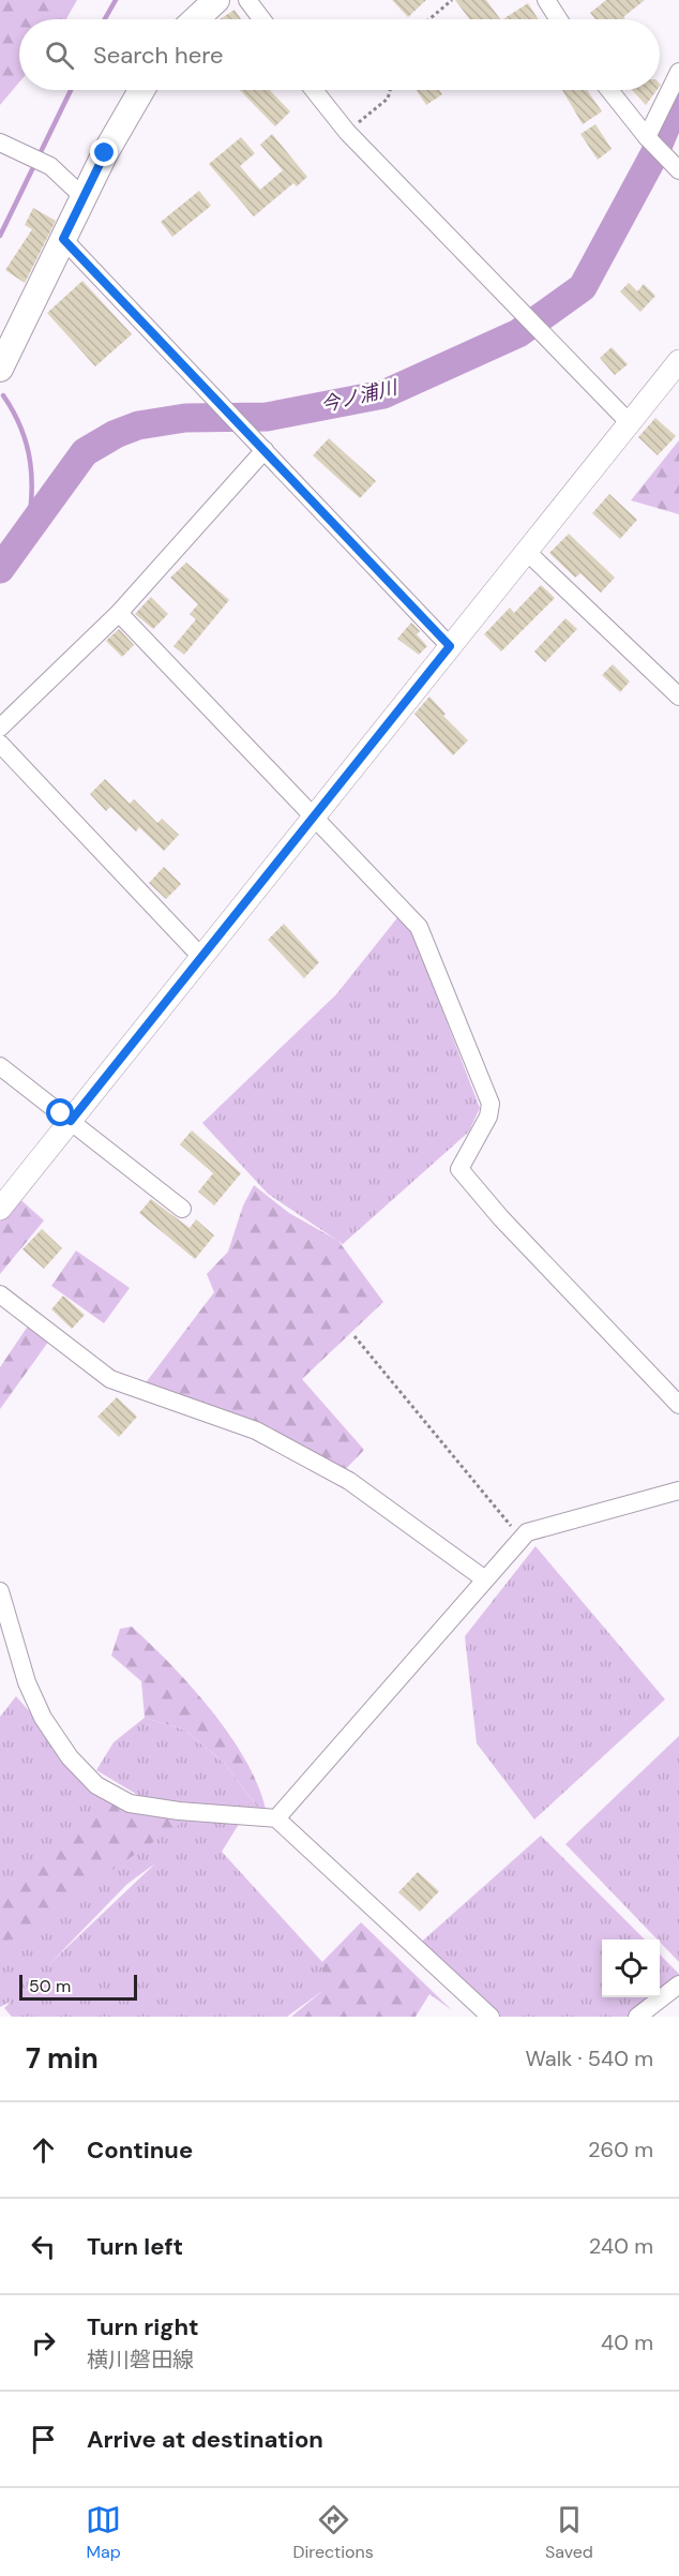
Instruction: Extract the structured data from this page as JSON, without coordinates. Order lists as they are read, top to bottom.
{
  "water": ["今ノ浦川"],
  "scale_bar": "50 m",
  "page": {
    "search": "Search here",
    "scale": "50 m",
    "heading": ["7 min", "Walk · 540 m"],
    "list": [
      ["Continue", "260 m"],
      ["Turn left", "240 m"],
      ["Turn right", "横川磐田線", "40 m"],
      "Arrive at destination"
    ],
    "nav": ["Map", "Directions", "Saved"]
  }
}
